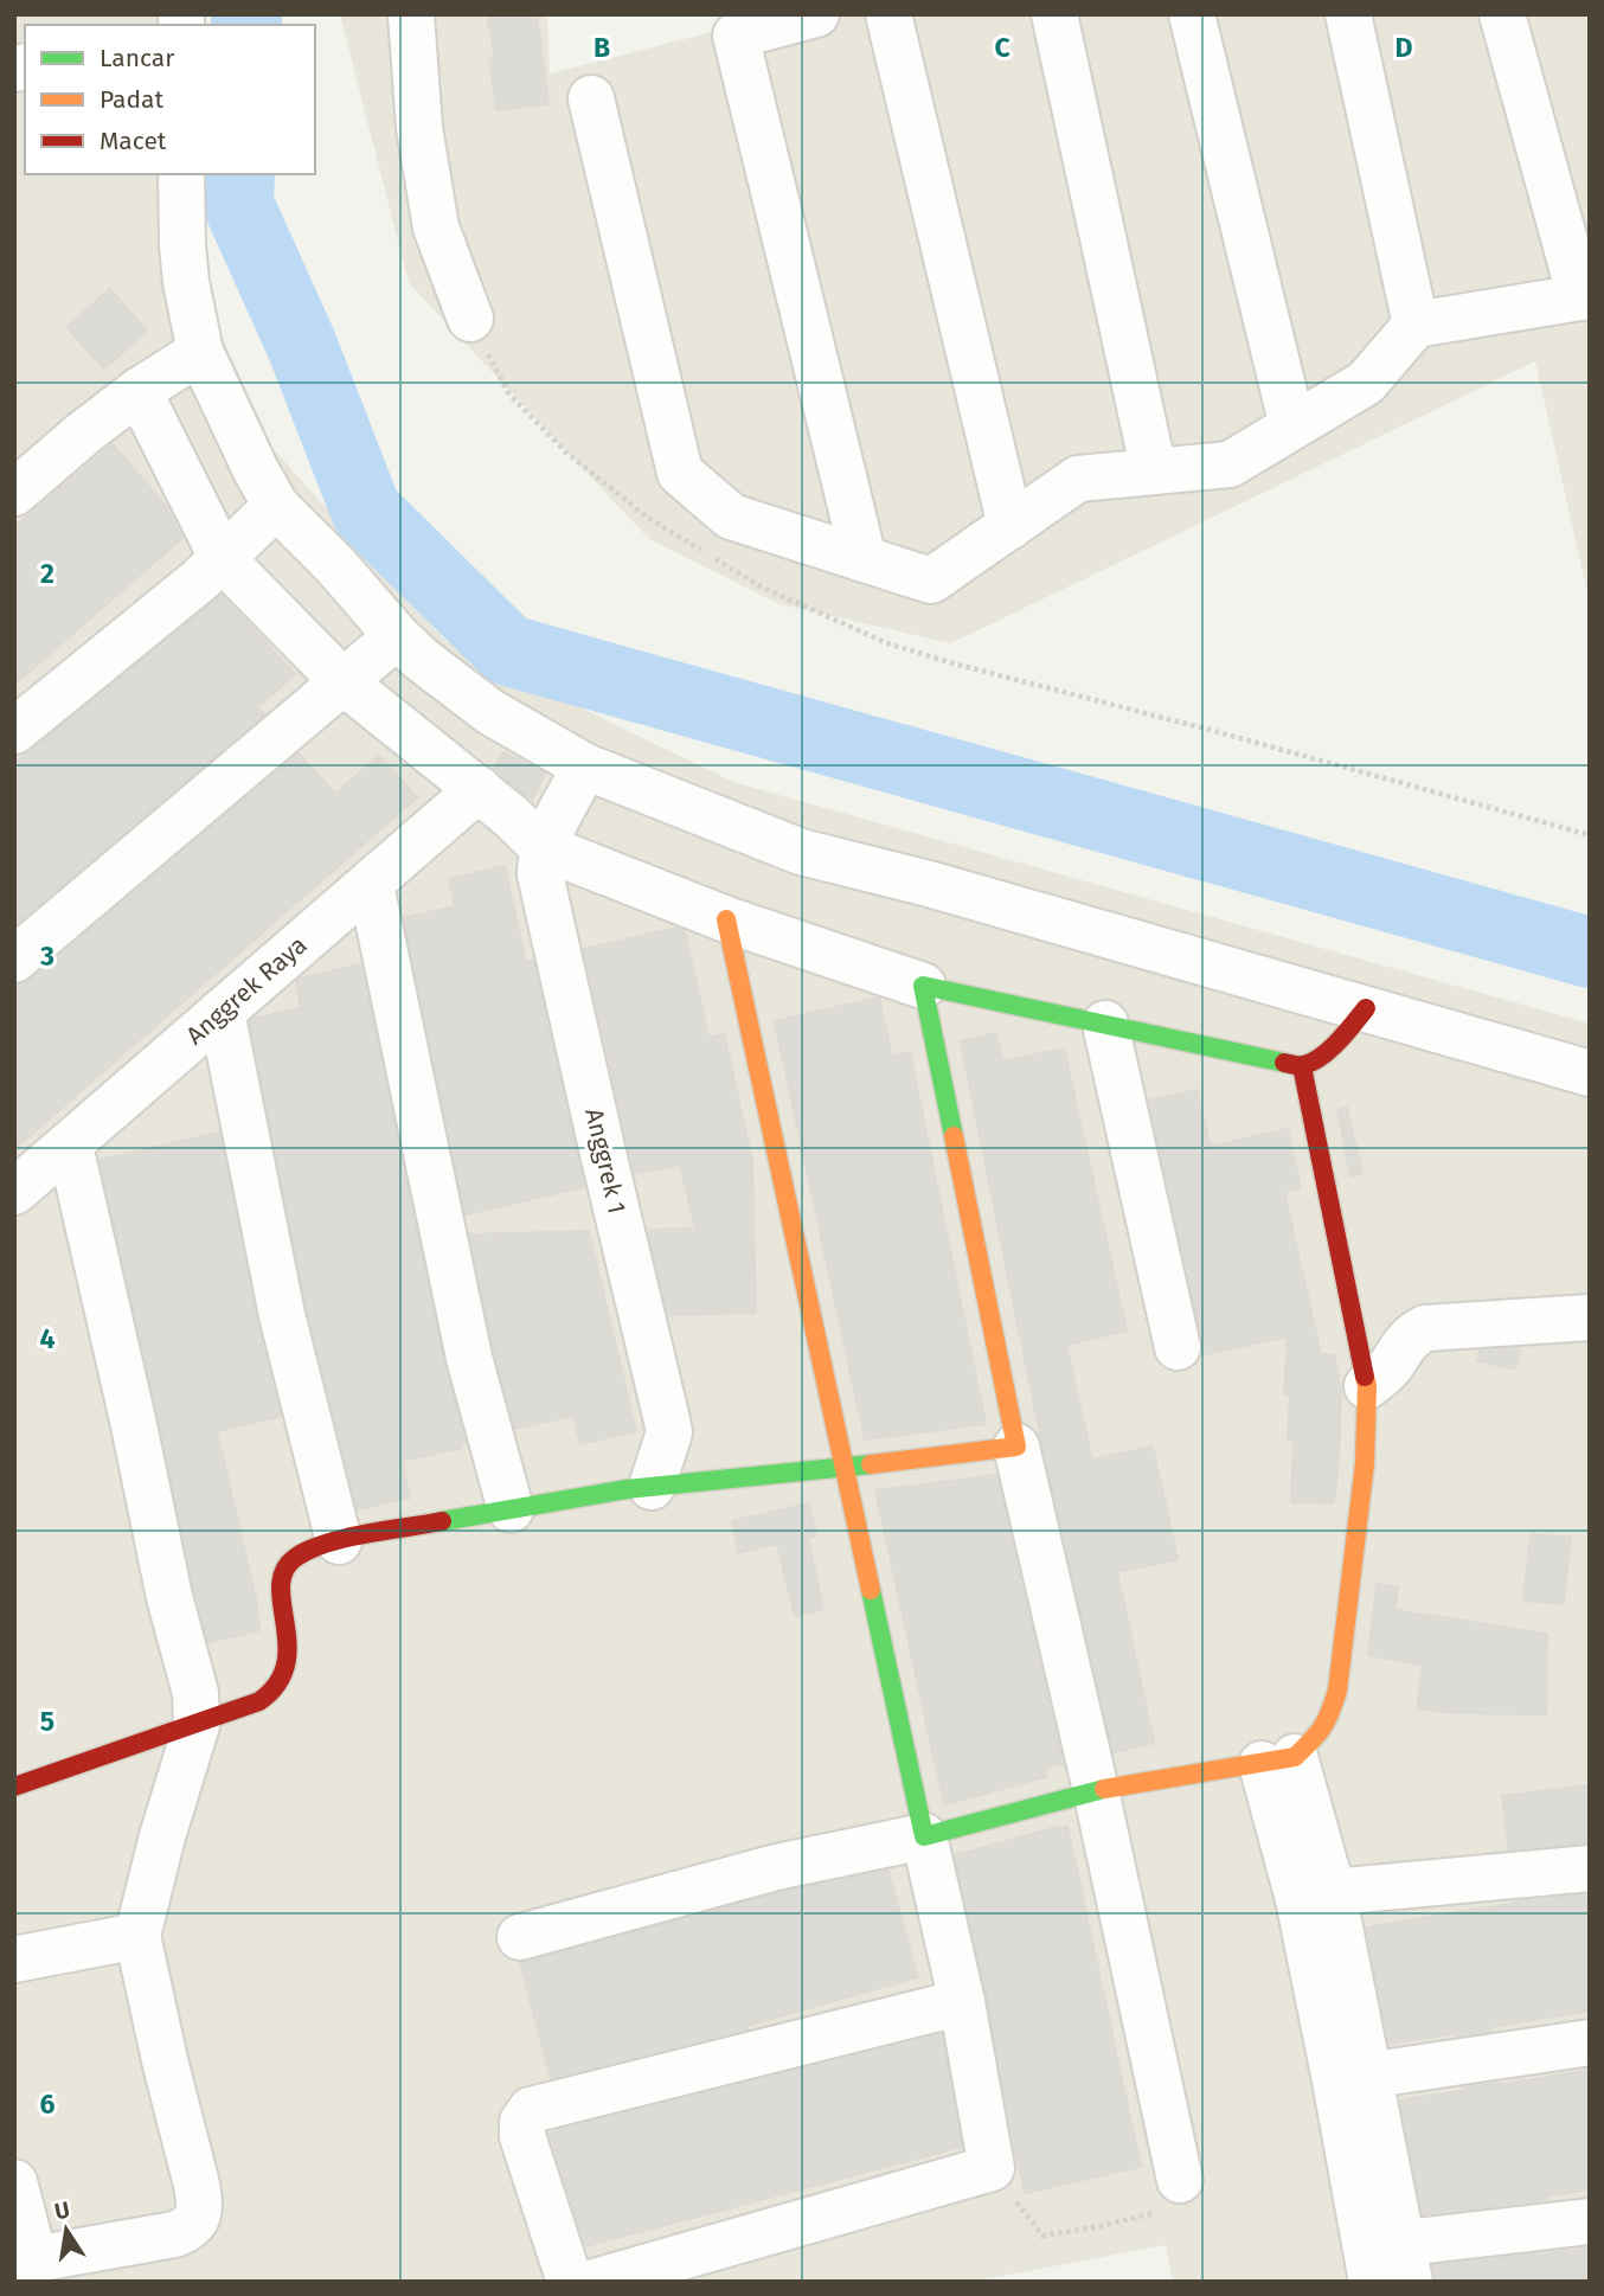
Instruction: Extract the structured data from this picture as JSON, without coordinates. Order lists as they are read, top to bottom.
{
  "streets": {
    "street": ["Anggrek Raya", "Anggrek 1"]
  },
  "legend": ["Lancar", "Padat", "Macet"],
  "north": "top",
  "grid": {
    "columns": ["B", "C", "D"],
    "rows": [
      "2",
      "3",
      "4",
      "5",
      "6"
    ]
  }
}
